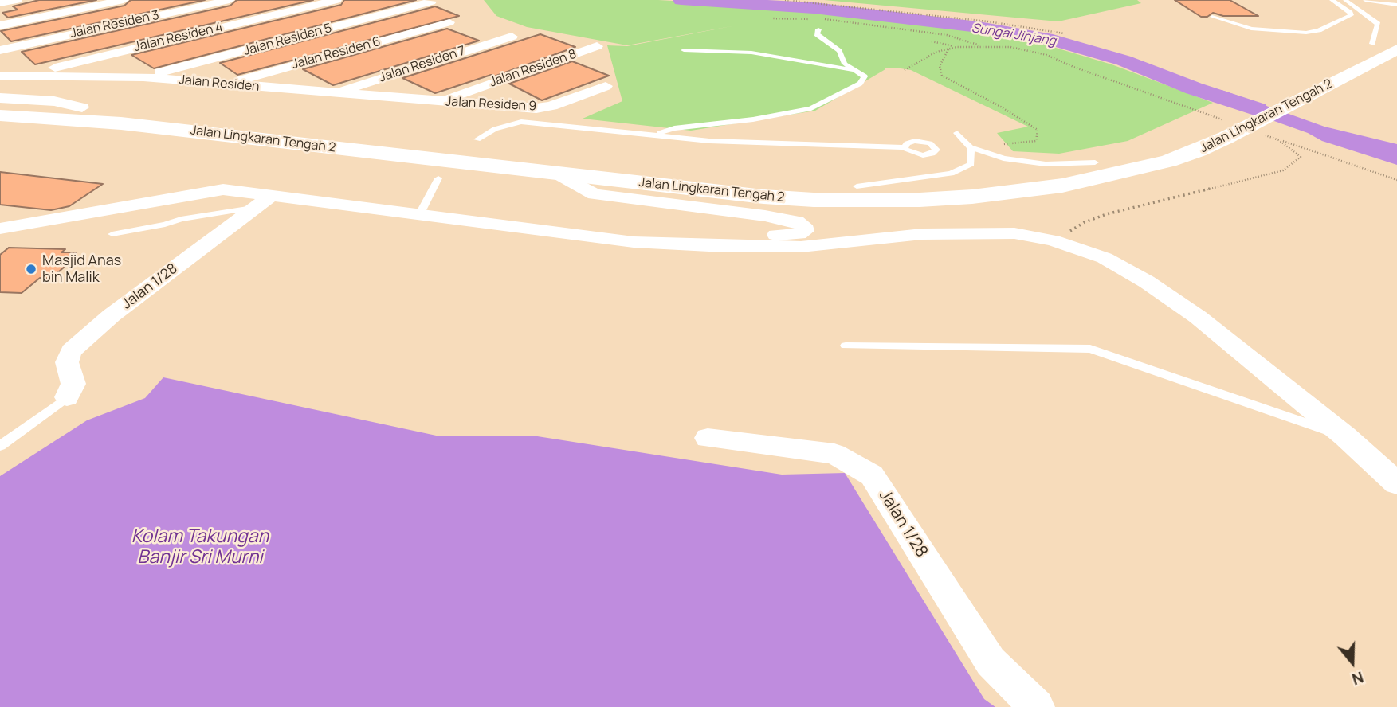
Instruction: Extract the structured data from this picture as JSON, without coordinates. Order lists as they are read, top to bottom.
{
  "streets": {
    "highway": ["Jalan Lingkaran Tengah 2"],
    "street": [
      "Jalan Residen 3",
      "Jalan Residen 4",
      "Jalan Residen 5",
      "Jalan Residen 6",
      "Jalan Residen 7",
      "Jalan Residen 8",
      "Jalan Residen",
      "Jalan Residen 9",
      "Jalan 1/28"
    ]
  },
  "crossings": [
    ["Jalan Residen 4", "Jalan Residen"],
    ["Jalan Residen 5", "Jalan Residen"],
    ["Jalan Residen 6", "Jalan Residen"],
    ["Jalan Residen 7", "Jalan Residen"],
    ["Jalan Residen 8", "Jalan Residen"],
    ["Jalan Residen 8", "Jalan Residen 9"],
    ["Jalan Residen", "Jalan Residen 9"]
  ],
  "water": ["Sungai Jinjang", "Kolam Takungan Banjir Sri Murni"],
  "places": ["Masjid Anas bin Malik"],
  "north": "bottom"
}
